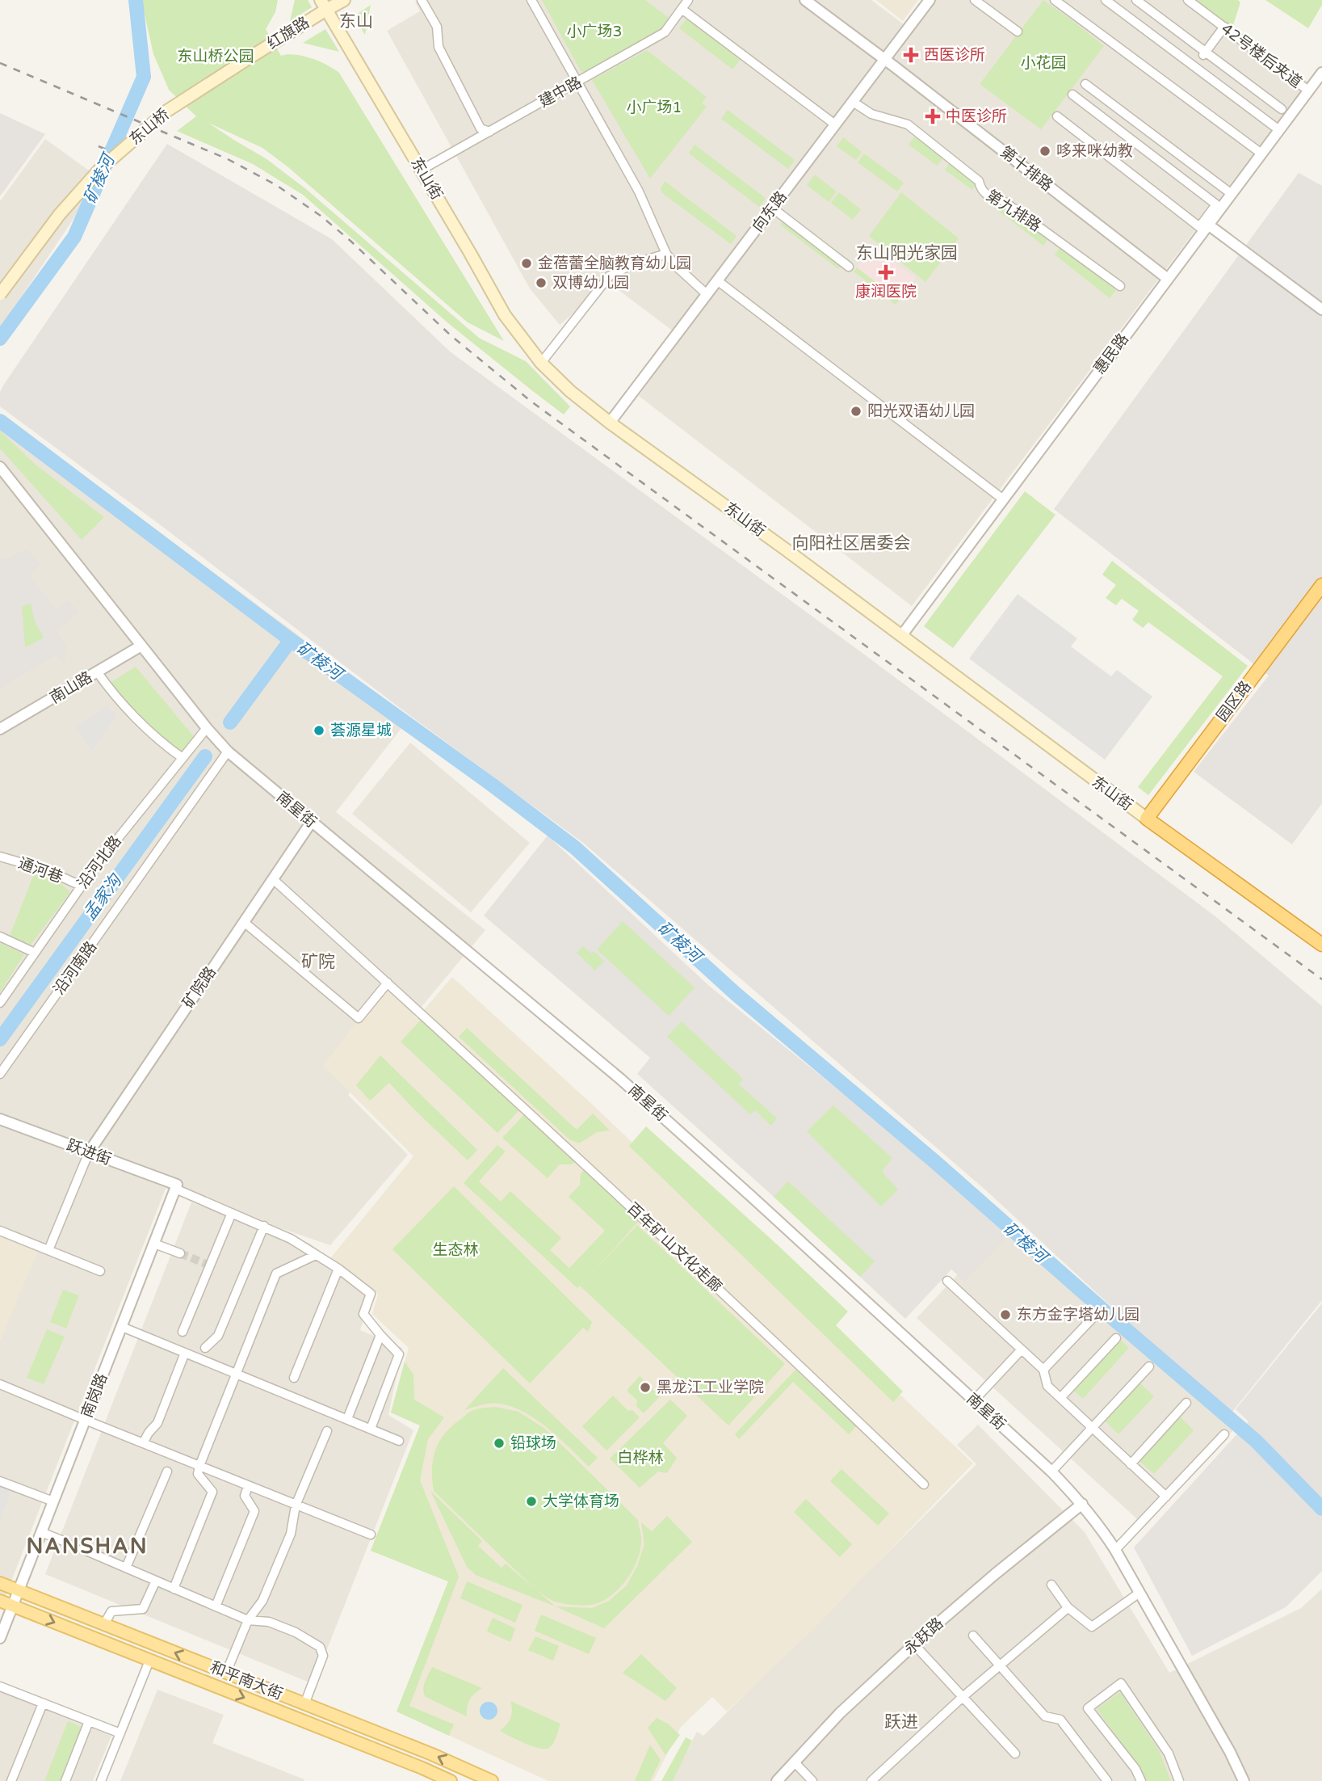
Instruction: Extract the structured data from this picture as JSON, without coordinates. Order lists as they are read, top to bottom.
{
  "streets": {
    "highway": ["东山街", "园区路"],
    "main road": ["红旗路", "东山桥", "和平南大街"],
    "street": [
      "42号楼后夹道",
      "建中路",
      "第十排路",
      "第九排路",
      "向东路",
      "惠民路",
      "南山路",
      "南星街",
      "沿河北路",
      "通河巷",
      "沿河南路",
      "矿院路",
      "跃进街",
      "百年矿山文化走廊",
      "南岗路",
      "永跃路"
    ]
  },
  "crossings": [
    ["红旗路", "东山桥"],
    ["红旗路", "东山街"],
    ["42号楼后夹道", "惠民路"],
    ["建中路", "东山街"],
    ["第十排路", "向东路"],
    ["第十排路", "惠民路"],
    ["东山街", "向东路"],
    ["东山街", "惠民路"],
    ["东山街", "园区路"],
    ["第九排路", "向东路"],
    ["南山路", "南星街"],
    ["南星街", "沿河北路"],
    ["南星街", "沿河南路"],
    ["南星街", "矿院路"],
    ["南星街", "永跃路"],
    ["沿河北路", "通河巷"],
    ["矿院路", "跃进街"],
    ["矿院路", "百年矿山文化走廊"],
    ["跃进街", "南岗路"],
    ["南岗路", "和平南大街"]
  ],
  "districts": [
    "东山",
    "东山阳光家园",
    "向阳社区居委会",
    "矿院",
    "NANSHAN",
    "跃进"
  ],
  "water": ["矿棱河", "孟家沟"],
  "parks": [
    "小广场3",
    "东山桥公园",
    "小花园",
    "小广场1",
    "生态林",
    "白桦林"
  ],
  "places": {
    "health": ["西医诊所", "中医诊所", "康润医院"],
    "other": [
      "哆来咪幼教",
      "金蓓蕾全脑教育幼儿园",
      "双博幼儿园",
      "阳光双语幼儿园",
      "荟源星城",
      "东方金字塔幼儿园",
      "黑龙江工业学院",
      "铅球场",
      "大学体育场"
    ]
  }
}
